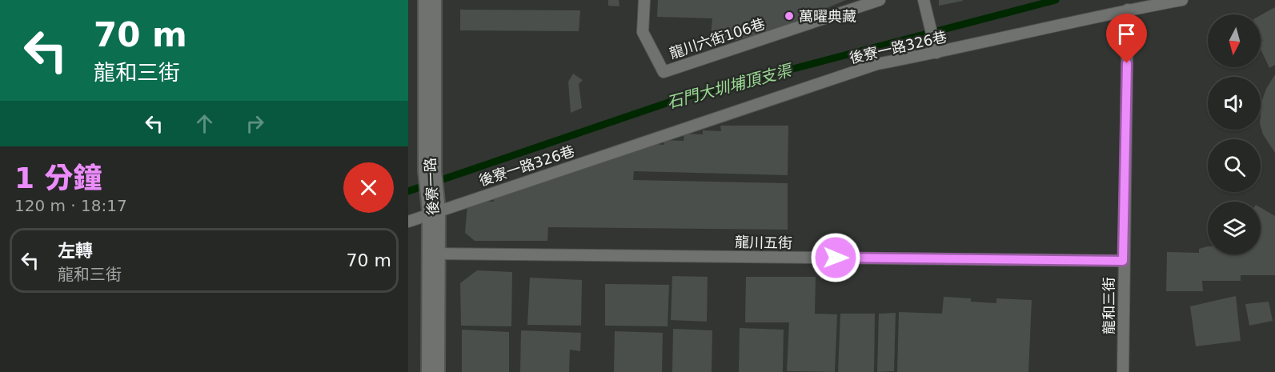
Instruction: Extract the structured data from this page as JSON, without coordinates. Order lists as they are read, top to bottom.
{
  "streets": {
    "street": ["後寮一路"],
    "lane": [
      "龍川六街106巷",
      "後寮一路326巷",
      "龍川五街",
      "龍和三街"
    ]
  },
  "crossings": [
    ["後寮一路326巷", "後寮一路"],
    ["後寮一路326巷", "龍和三街"],
    ["後寮一路", "龍川五街"],
    ["龍川五街", "龍和三街"]
  ],
  "water": ["石門大圳埔頂支渠"],
  "places": ["萬曜典藏"],
  "north": "bottom",
  "page": {
    "turn": ["70 m", "龍和三街"],
    "heading": ["1 分鐘", "120 m · 18:17"],
    "list": [
      {
        "name": "左轉",
        "note": "龍和三街",
        "value": "70 m"
      }
    ]
  }
}
